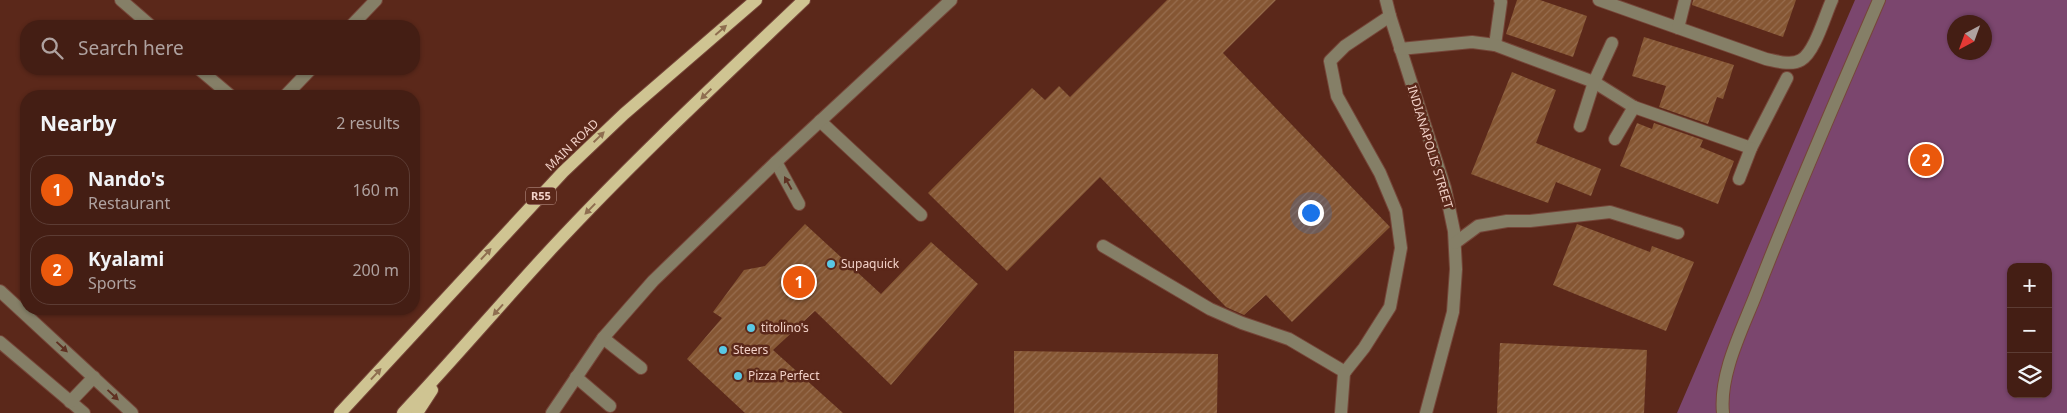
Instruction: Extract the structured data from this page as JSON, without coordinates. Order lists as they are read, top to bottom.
{
  "streets": {
    "main road": ["MAIN ROAD", "R55"],
    "street": ["INDIANAPOLIS STREET"]
  },
  "places": [
    "Supaquick",
    "titolino's",
    "Steers",
    "Pizza Perfect"
  ],
  "north": "bottom left",
  "page": {
    "search": "Search here",
    "heading": ["Nearby", "2 results"],
    "pins": ["2", "1"],
    "list": [
      {
        "mark": "1",
        "name": "Nando's",
        "note": "Restaurant",
        "value": "160 m"
      },
      {
        "mark": "2",
        "name": "Kyalami",
        "note": "Sports",
        "value": "200 m"
      }
    ],
    "map_buttons": ["+", "−"]
  }
}
